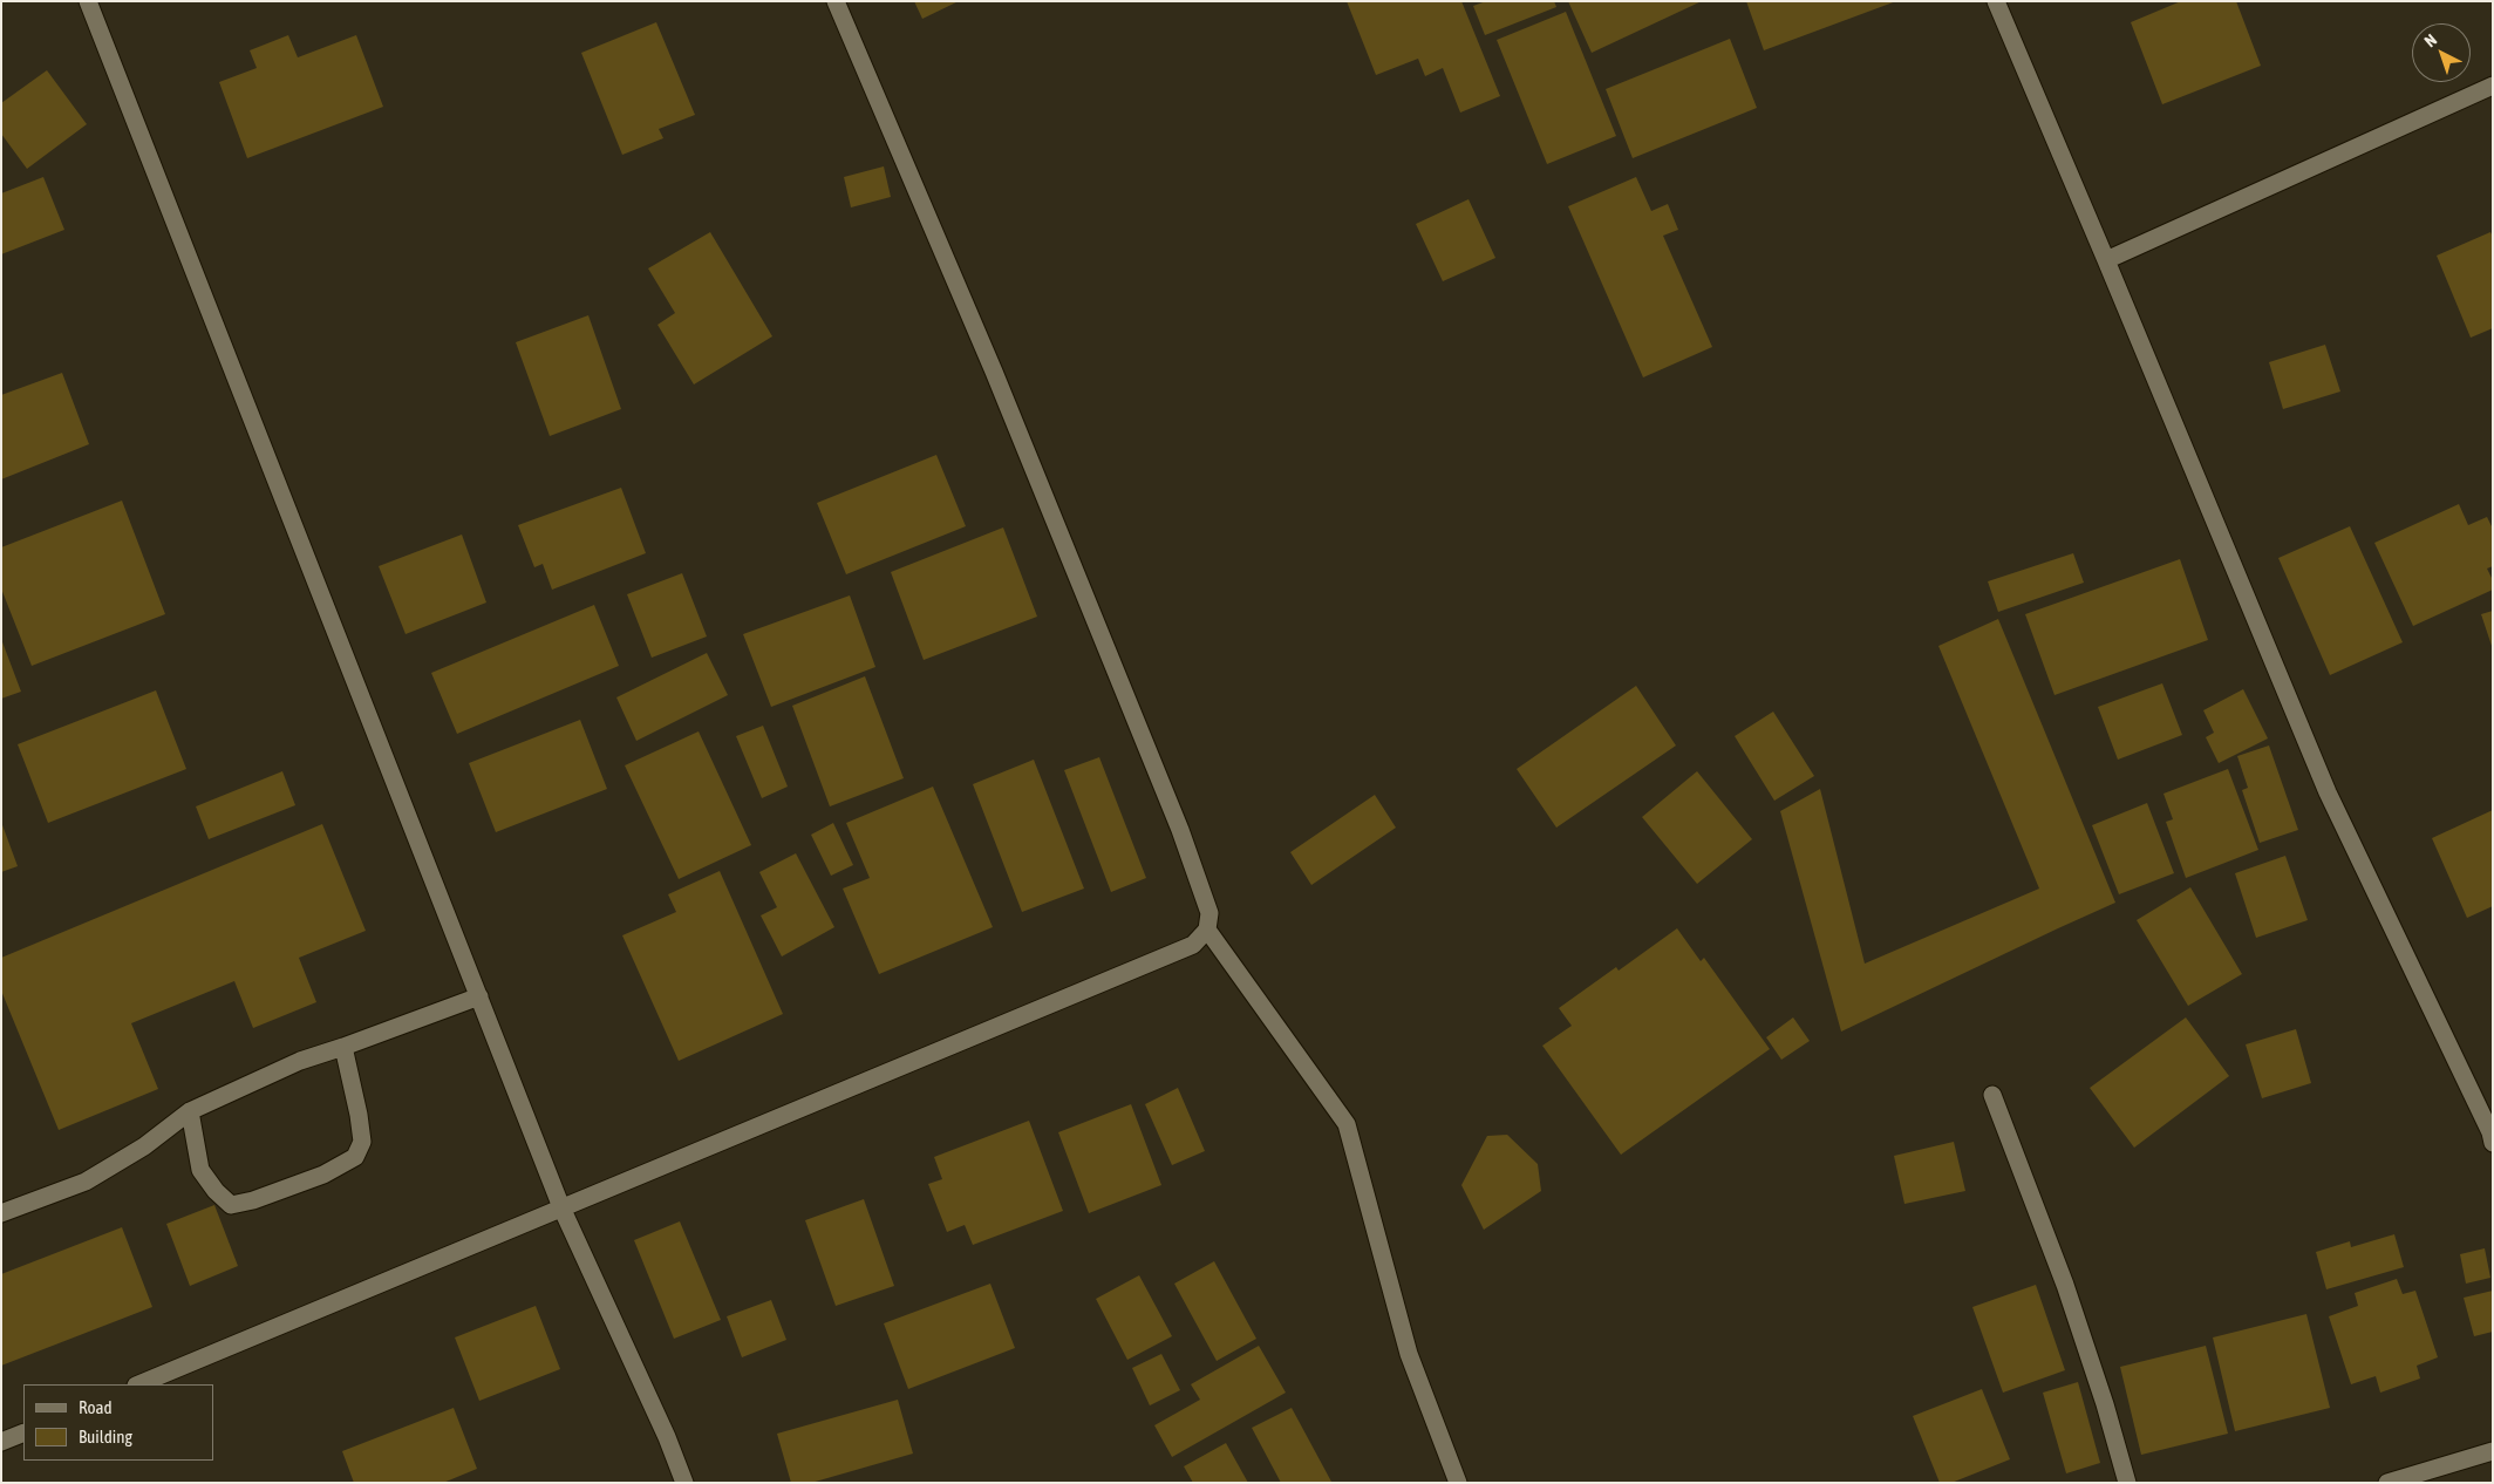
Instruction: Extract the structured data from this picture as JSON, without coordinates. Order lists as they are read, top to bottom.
{
  "legend": ["Road", "Building"],
  "north": "top left"
}
